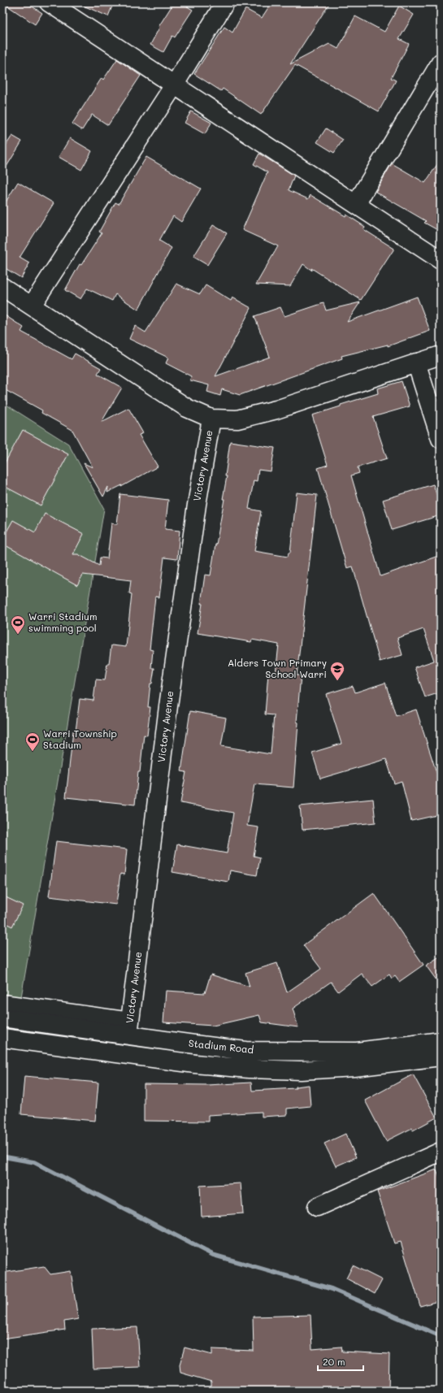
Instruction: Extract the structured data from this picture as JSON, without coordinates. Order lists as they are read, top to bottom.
{
  "streets": {
    "street": ["Victory Avenue", "Stadium Road"]
  },
  "crossings": [
    ["Victory Avenue", "Stadium Road"]
  ],
  "places": {
    "sports": ["Warri Stadium swimming pool", "Warri Township Stadium"],
    "school or university": ["Alders Town Primary School Warri"]
  },
  "scale_bar": "20 m"
}
